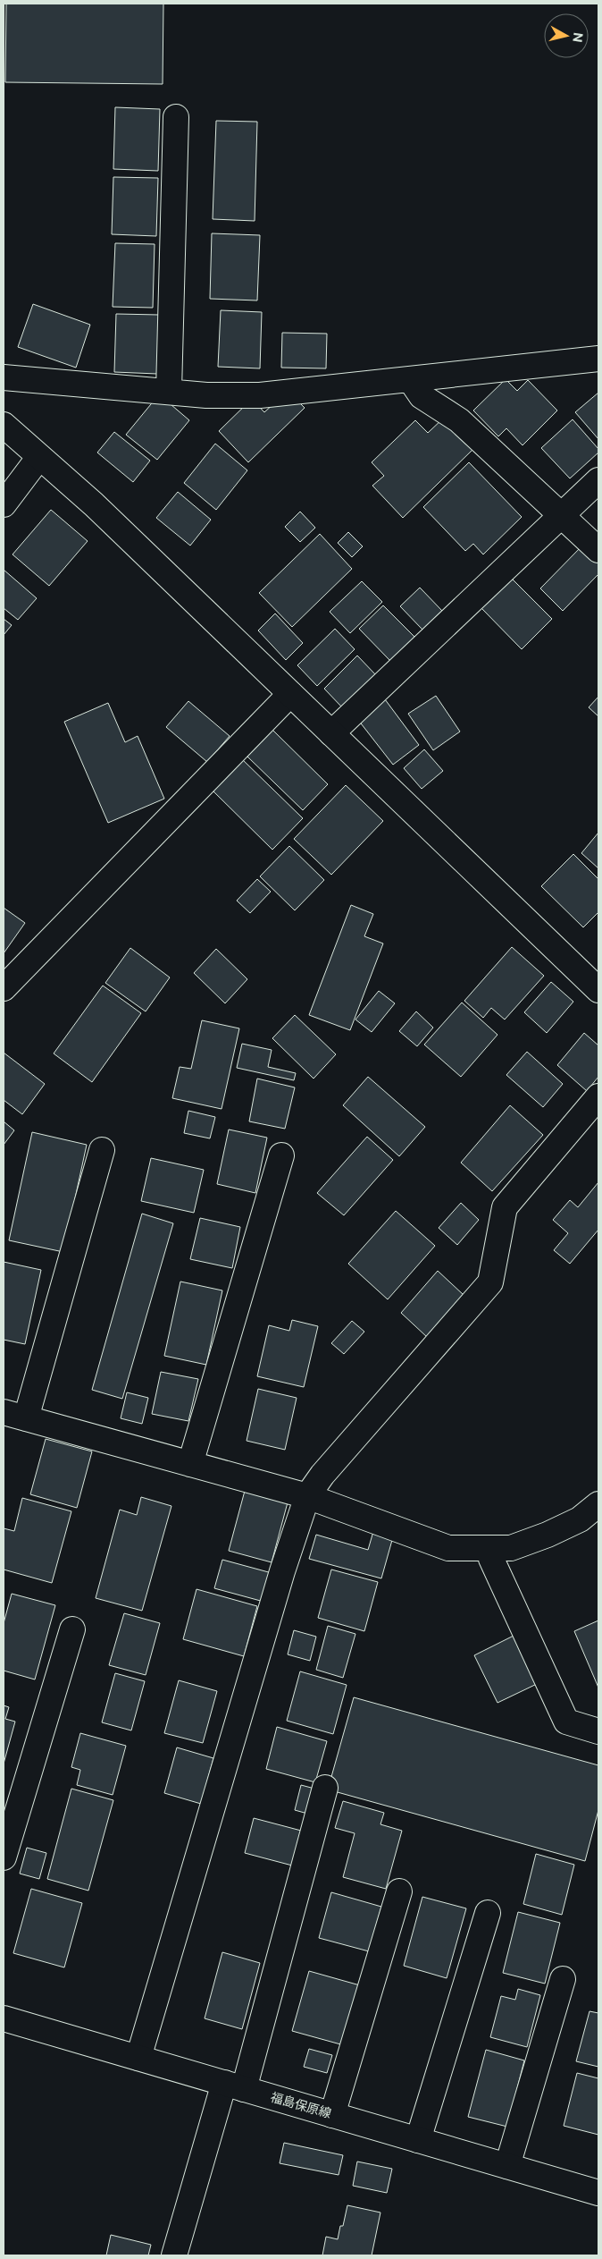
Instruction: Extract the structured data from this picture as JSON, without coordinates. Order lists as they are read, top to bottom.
{
  "streets": {
    "street": ["福島保原線"]
  },
  "north": "right"
}
